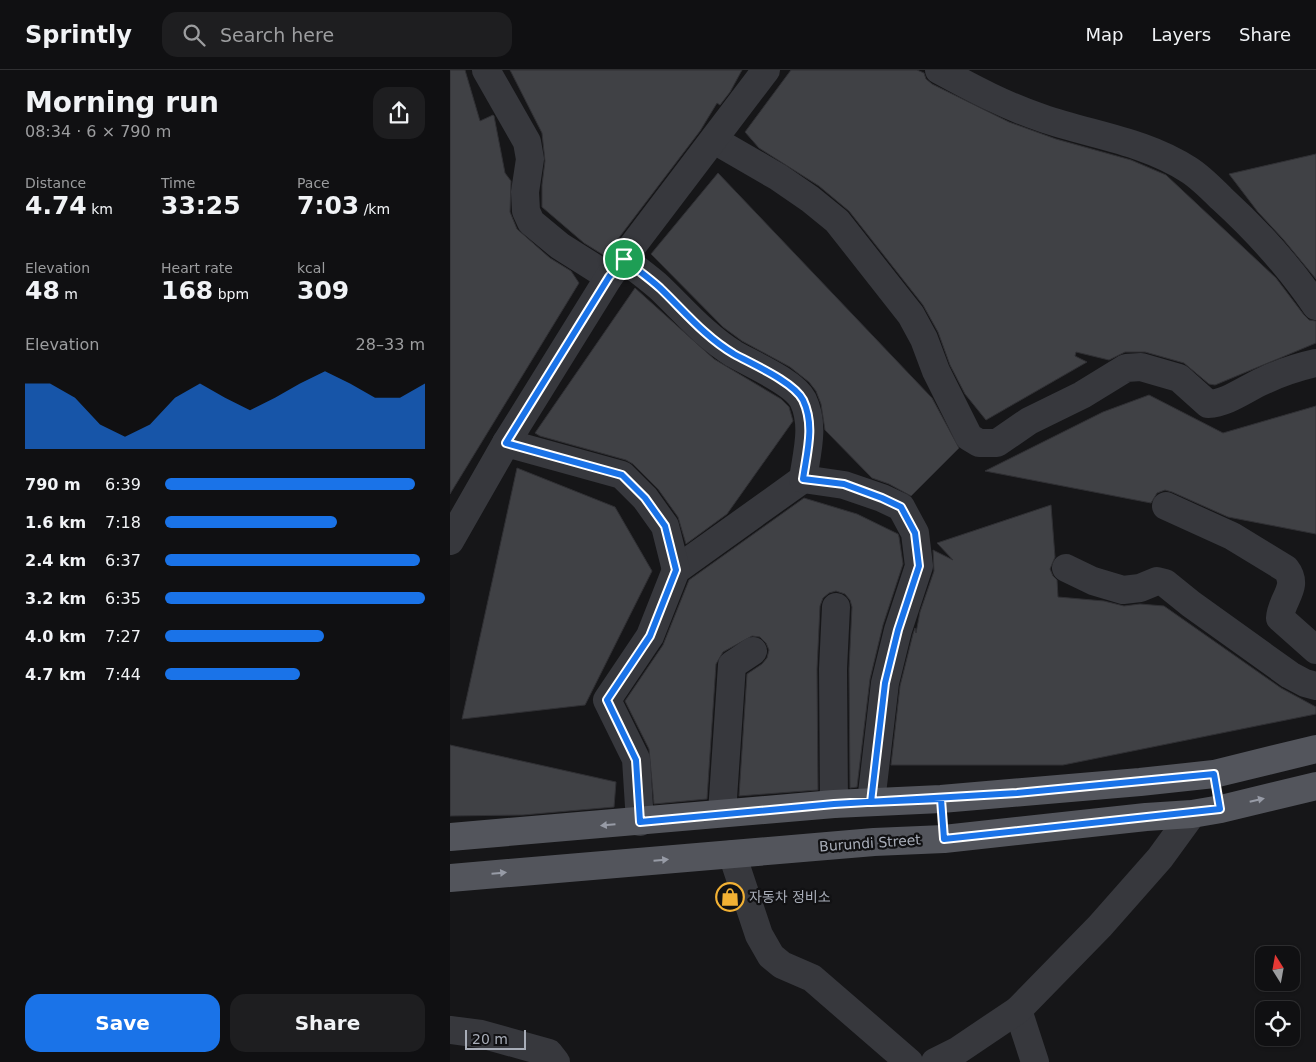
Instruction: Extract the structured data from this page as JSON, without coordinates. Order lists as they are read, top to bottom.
{
  "streets": {
    "main road": ["Burundi Street"]
  },
  "places": {
    "shop": ["자동차 정비소"]
  },
  "scale_bar": "20 m",
  "north": "top",
  "page": {
    "header": "Sprintly",
    "search": "Search here",
    "nav": ["Map", "Layers", "Share"],
    "heading": ["Morning run", "08:34 · 6 × 790 m"],
    "stats": [
      ["Distance", "4.74 km"],
      ["Time", "33:25"],
      ["Pace", "7:03 /km"],
      ["Elevation", "48 m"],
      ["Heart rate", "168 bpm"],
      ["kcal", "309"]
    ],
    "chart": ["Elevation", "28–33 m"],
    "list": [
      {
        "name": "790 m",
        "note": "6:39"
      },
      {
        "name": "1.6 km",
        "note": "7:18"
      },
      {
        "name": "2.4 km",
        "note": "6:37"
      },
      {
        "name": "3.2 km",
        "note": "6:35"
      },
      {
        "name": "4.0 km",
        "note": "7:27"
      },
      {
        "name": "4.7 km",
        "note": "7:44"
      }
    ],
    "buttons": ["Save", "Share"],
    "scale": "20 m"
  }
}
